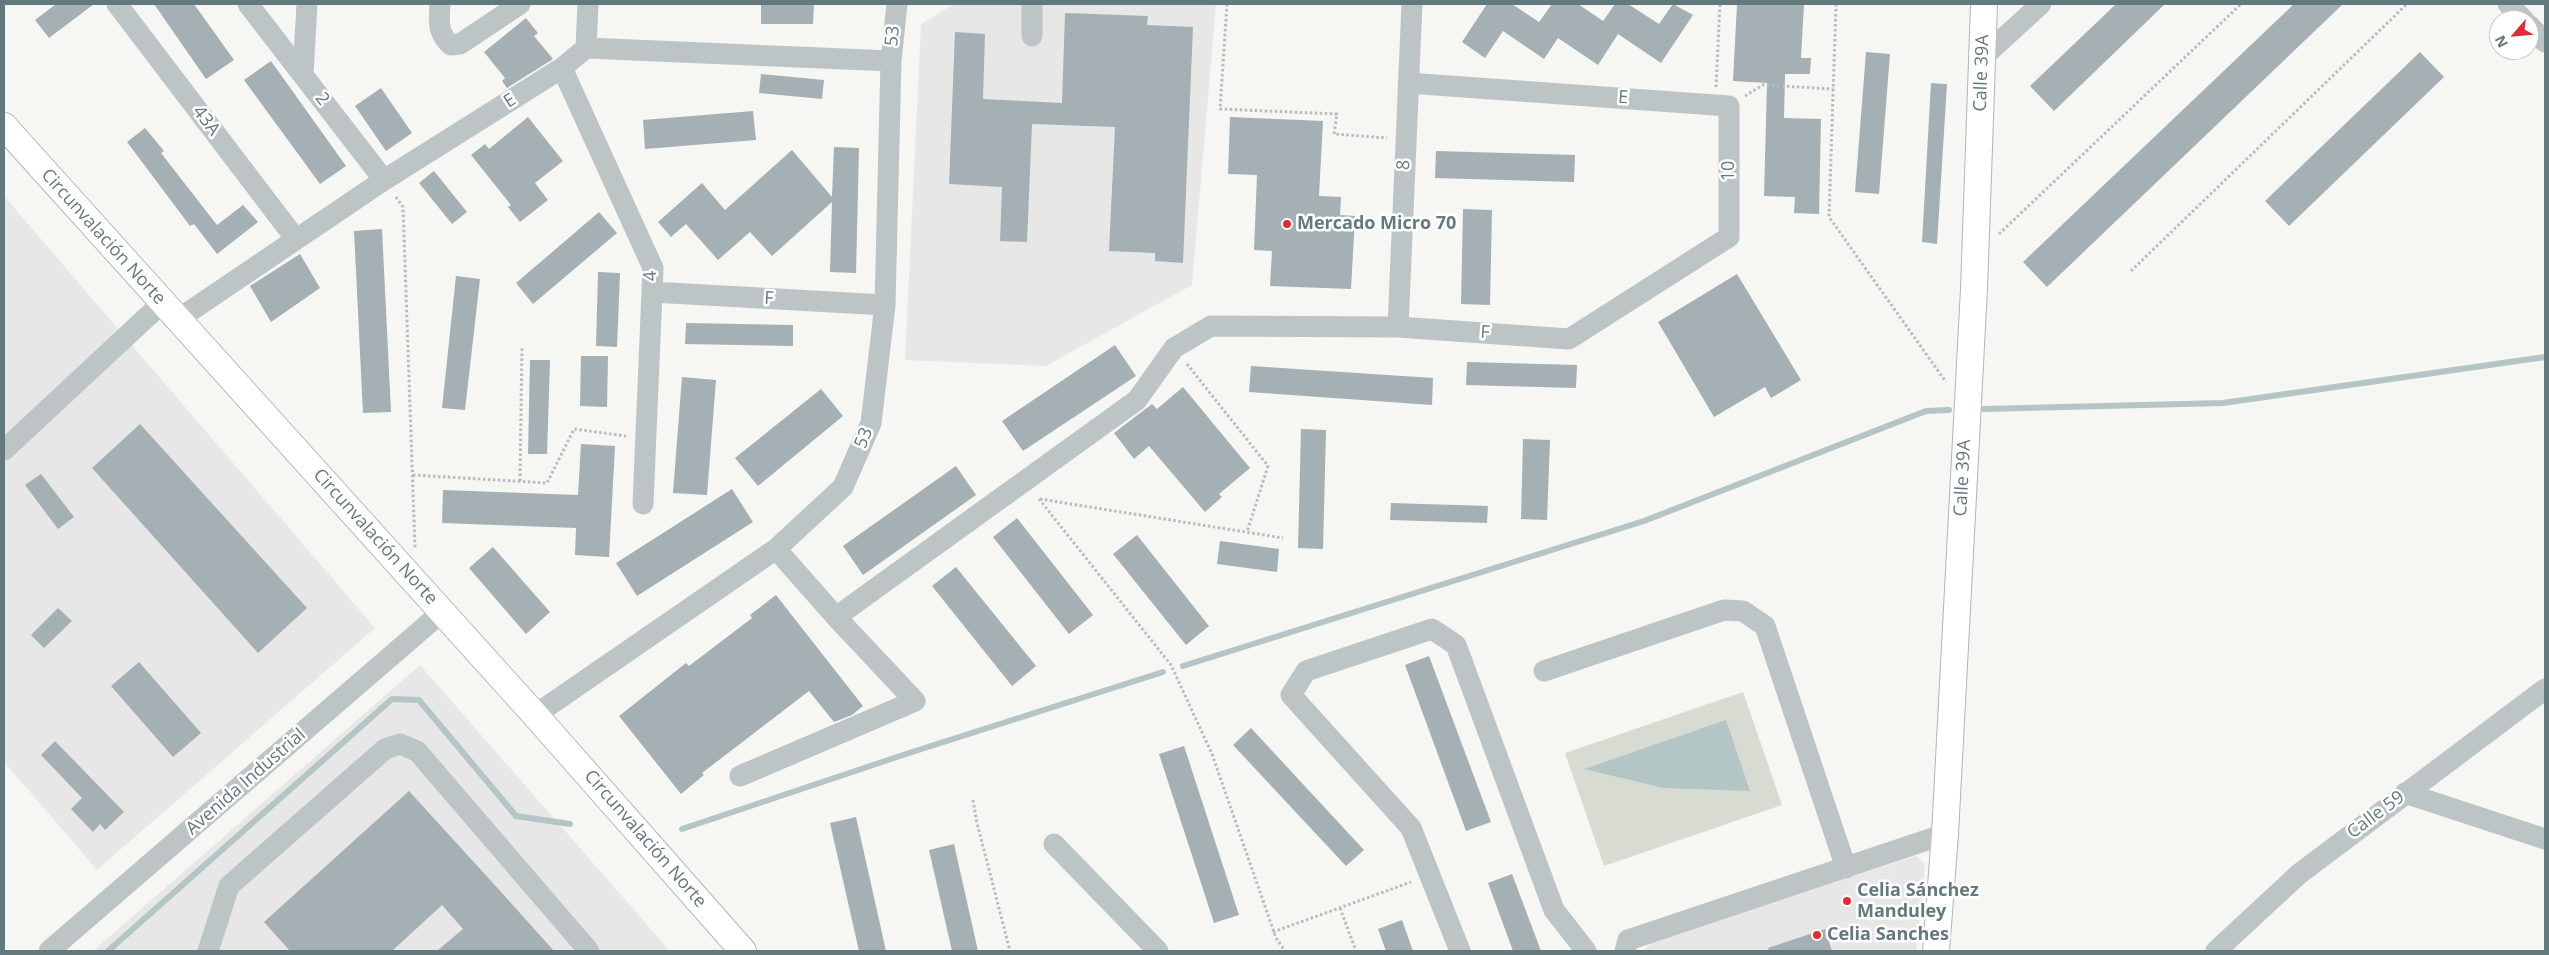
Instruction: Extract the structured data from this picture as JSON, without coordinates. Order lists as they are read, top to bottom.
{
  "streets": {
    "main road": ["Calle 39A", "Circunvalación Norte"],
    "street": [
      "53",
      "E",
      "2",
      "43A",
      "8",
      "10",
      "4",
      "F",
      "Avenida Industrial",
      "Calle 59"
    ]
  },
  "crossings": [
    ["53", "Circunvalación Norte"],
    ["53", "F"],
    ["E", "2"],
    ["E", "43A"],
    ["E", "8"],
    ["E", "10"],
    ["E", "Circunvalación Norte"],
    ["E", "4"],
    ["8", "F"],
    ["10", "F"],
    ["Circunvalación Norte", "Avenida Industrial"],
    ["4", "F"]
  ],
  "places": ["Mercado Micro 70", "Celia Sánchez Manduley", "Celia Sanches"],
  "north": "bottom left"
}
